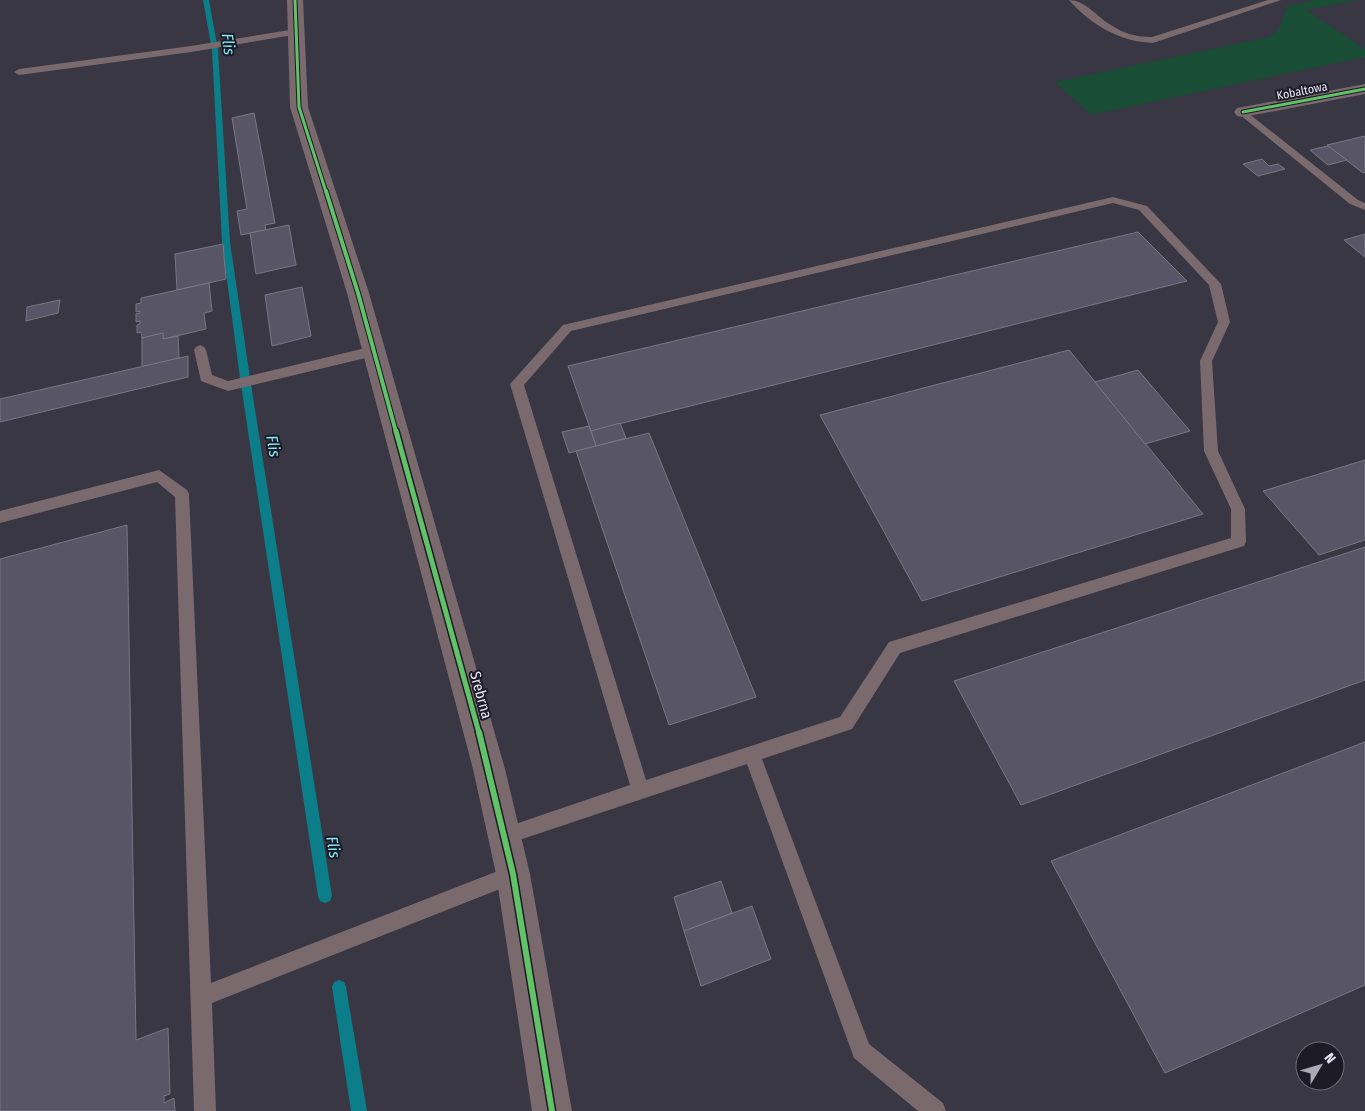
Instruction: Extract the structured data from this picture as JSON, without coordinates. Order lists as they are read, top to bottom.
{
  "streets": {
    "street": ["Kobaltowa", "Srebrna"]
  },
  "water": ["Flis"],
  "north": "top right"
}
